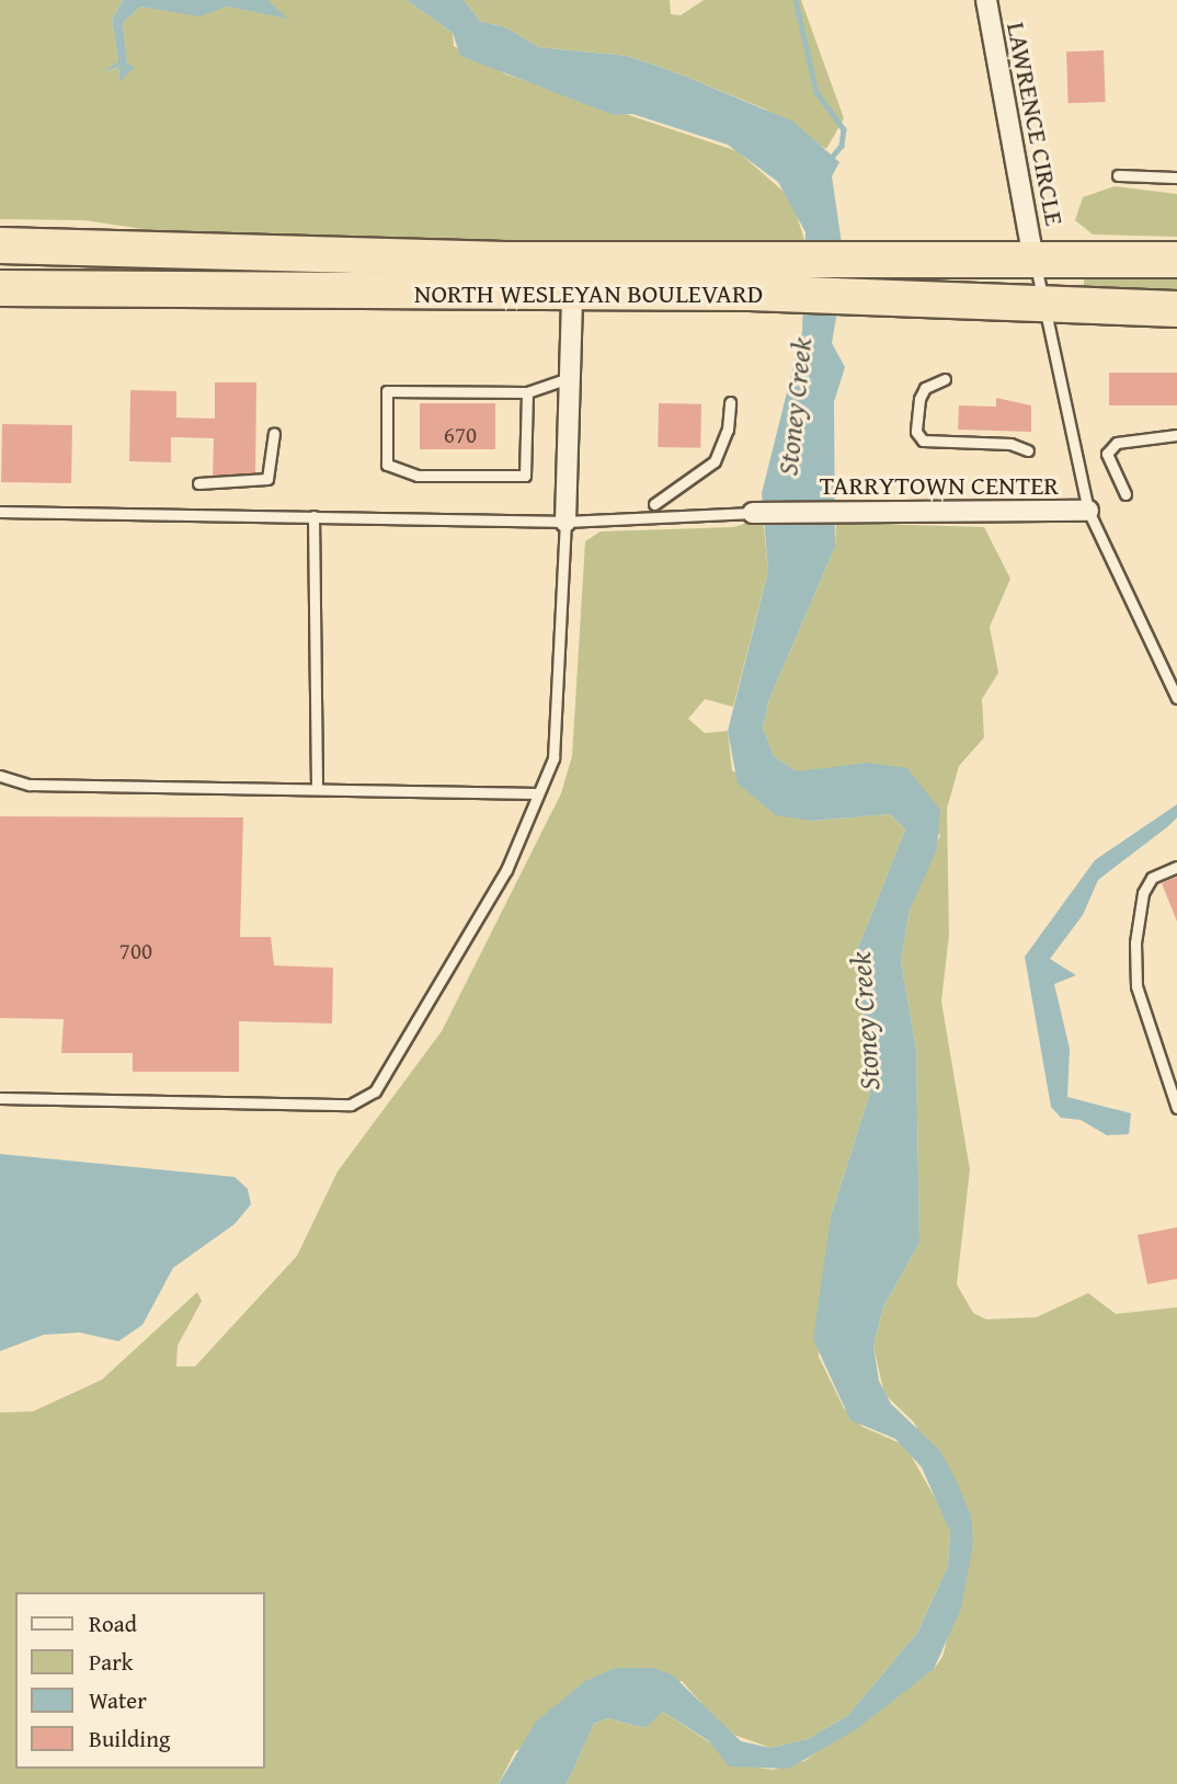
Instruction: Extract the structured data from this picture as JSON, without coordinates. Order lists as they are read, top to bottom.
{
  "streets": {
    "highway": ["NORTH WESLEYAN BOULEVARD"],
    "street": ["LAWRENCE CIRCLE", "TARRYTOWN CENTER"]
  },
  "crossings": [
    ["LAWRENCE CIRCLE", "NORTH WESLEYAN BOULEVARD"]
  ],
  "water": ["Stoney Creek"],
  "house_numbers": ["670", "700"],
  "legend": [
    "Road",
    "Park",
    "Water",
    "Building"
  ]
}
